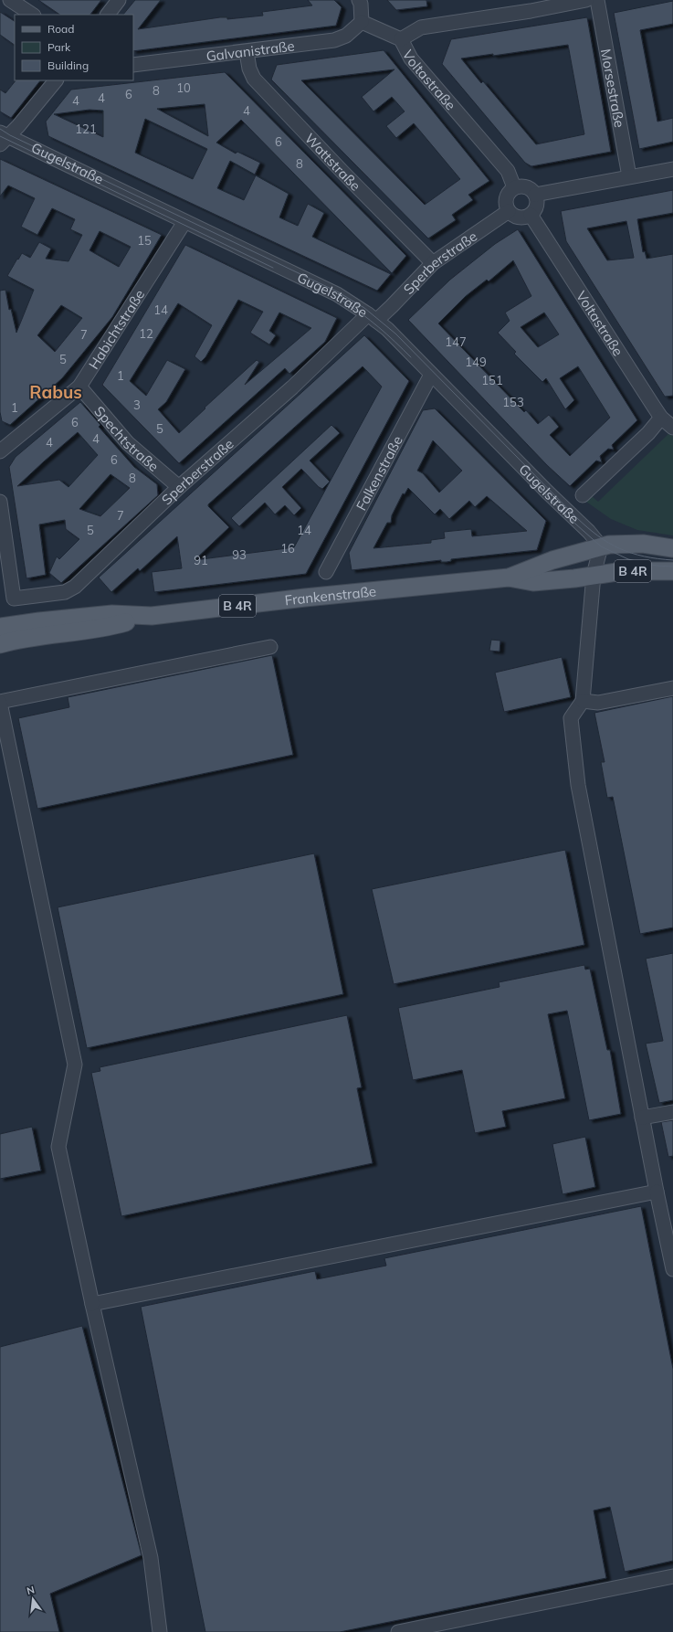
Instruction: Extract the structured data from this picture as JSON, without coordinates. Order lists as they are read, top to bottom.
{
  "streets": {
    "main road": ["B 4R", "Frankenstraße"],
    "street": [
      "Galvanistraße",
      "Voltastraße",
      "Morsestraße",
      "Wattstraße",
      "Gugelstraße",
      "Sperberstraße",
      "Habichtstraße",
      "Spechtstraße",
      "Falkenstraße"
    ]
  },
  "crossings": [
    ["Galvanistraße", "Voltastraße"],
    ["Galvanistraße", "Wattstraße"],
    ["Voltastraße", "Sperberstraße"],
    ["Wattstraße", "Sperberstraße"],
    ["Gugelstraße", "Sperberstraße"],
    ["Gugelstraße", "Habichtstraße"],
    ["Gugelstraße", "Falkenstraße"],
    ["Gugelstraße", "Frankenstraße"],
    ["Sperberstraße", "Spechtstraße"],
    ["Habichtstraße", "Spechtstraße"]
  ],
  "districts": ["Rabus"],
  "house_numbers": [
    "10",
    "8",
    "6",
    "4",
    "4",
    "4",
    "121",
    "6",
    "8",
    "15",
    "14",
    "12",
    "7",
    "147",
    "5",
    "149",
    "1",
    "151",
    "153",
    "3",
    "1",
    "6",
    "5",
    "4",
    "4",
    "6",
    "8",
    "7",
    "5",
    "14",
    "16",
    "93",
    "91"
  ],
  "legend": ["Road", "Park", "Building"],
  "north": "top"
}
